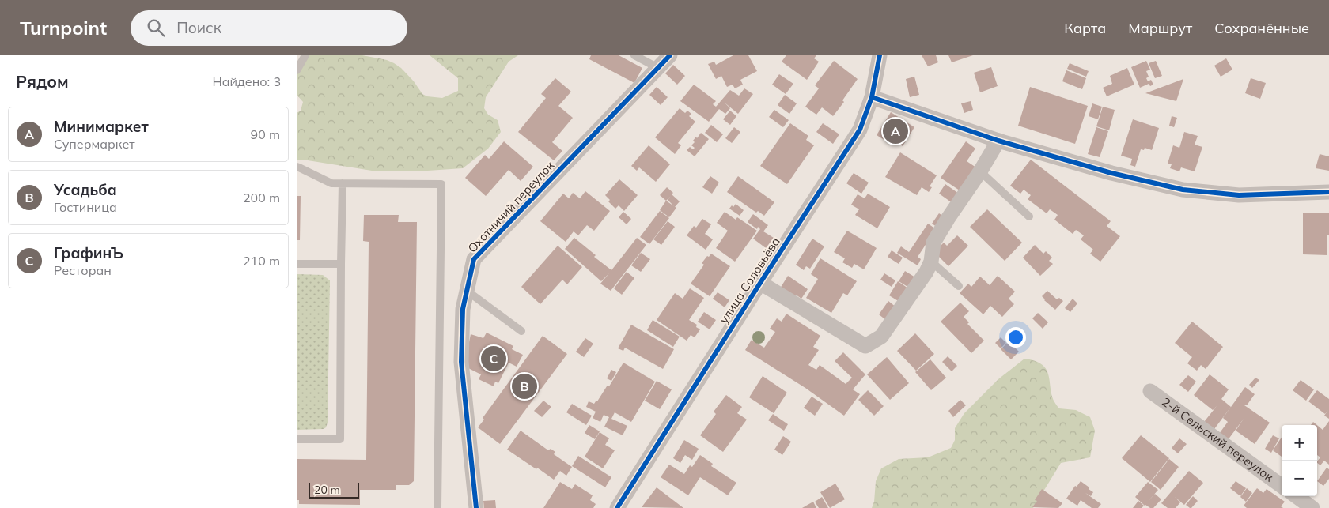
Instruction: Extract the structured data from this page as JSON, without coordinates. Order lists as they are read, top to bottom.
{
  "streets": {
    "street": ["Охотничий переулок", "улица Соловьёва", "2-й Сельский переулок"]
  },
  "scale_bar": "20 m",
  "page": {
    "header": "Turnpoint",
    "search": "Поиск",
    "nav": ["Карта", "Маршрут", "Сохранённые"],
    "heading": ["Рядом", "Найдено: 3"],
    "list": [
      {
        "mark": "A",
        "name": "Минимаркет",
        "note": "Супермаркет",
        "value": "90 m"
      },
      {
        "mark": "B",
        "name": "Усадьба",
        "note": "Гостиница",
        "value": "200 m"
      },
      {
        "mark": "C",
        "name": "ГрафинЪ",
        "note": "Ресторан",
        "value": "210 m"
      }
    ],
    "pins": ["A", "C", "B"],
    "map_buttons": ["+", "−"],
    "scale": "20 m"
  }
}
